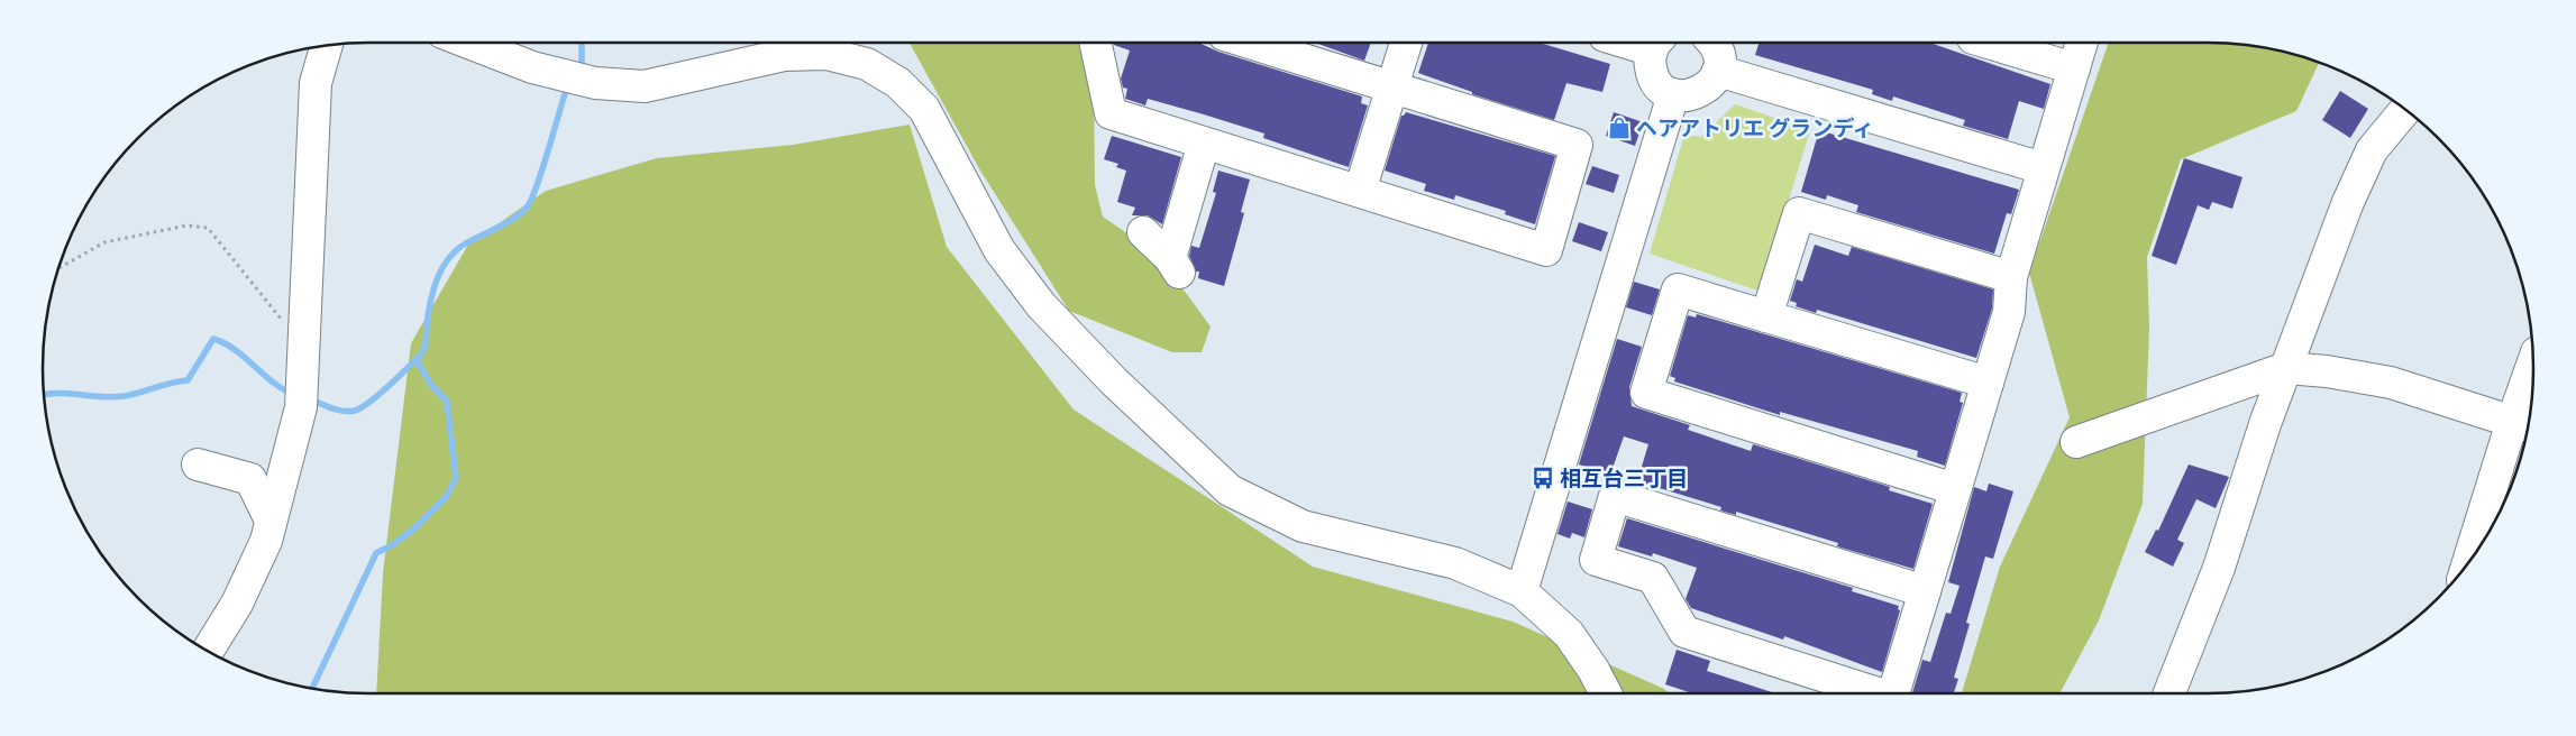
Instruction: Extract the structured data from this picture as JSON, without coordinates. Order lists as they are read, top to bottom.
{
  "places": {
    "shop": ["ヘアアトリエ グランディ"],
    "bus stop": ["相互台三丁目"]
  }
}
